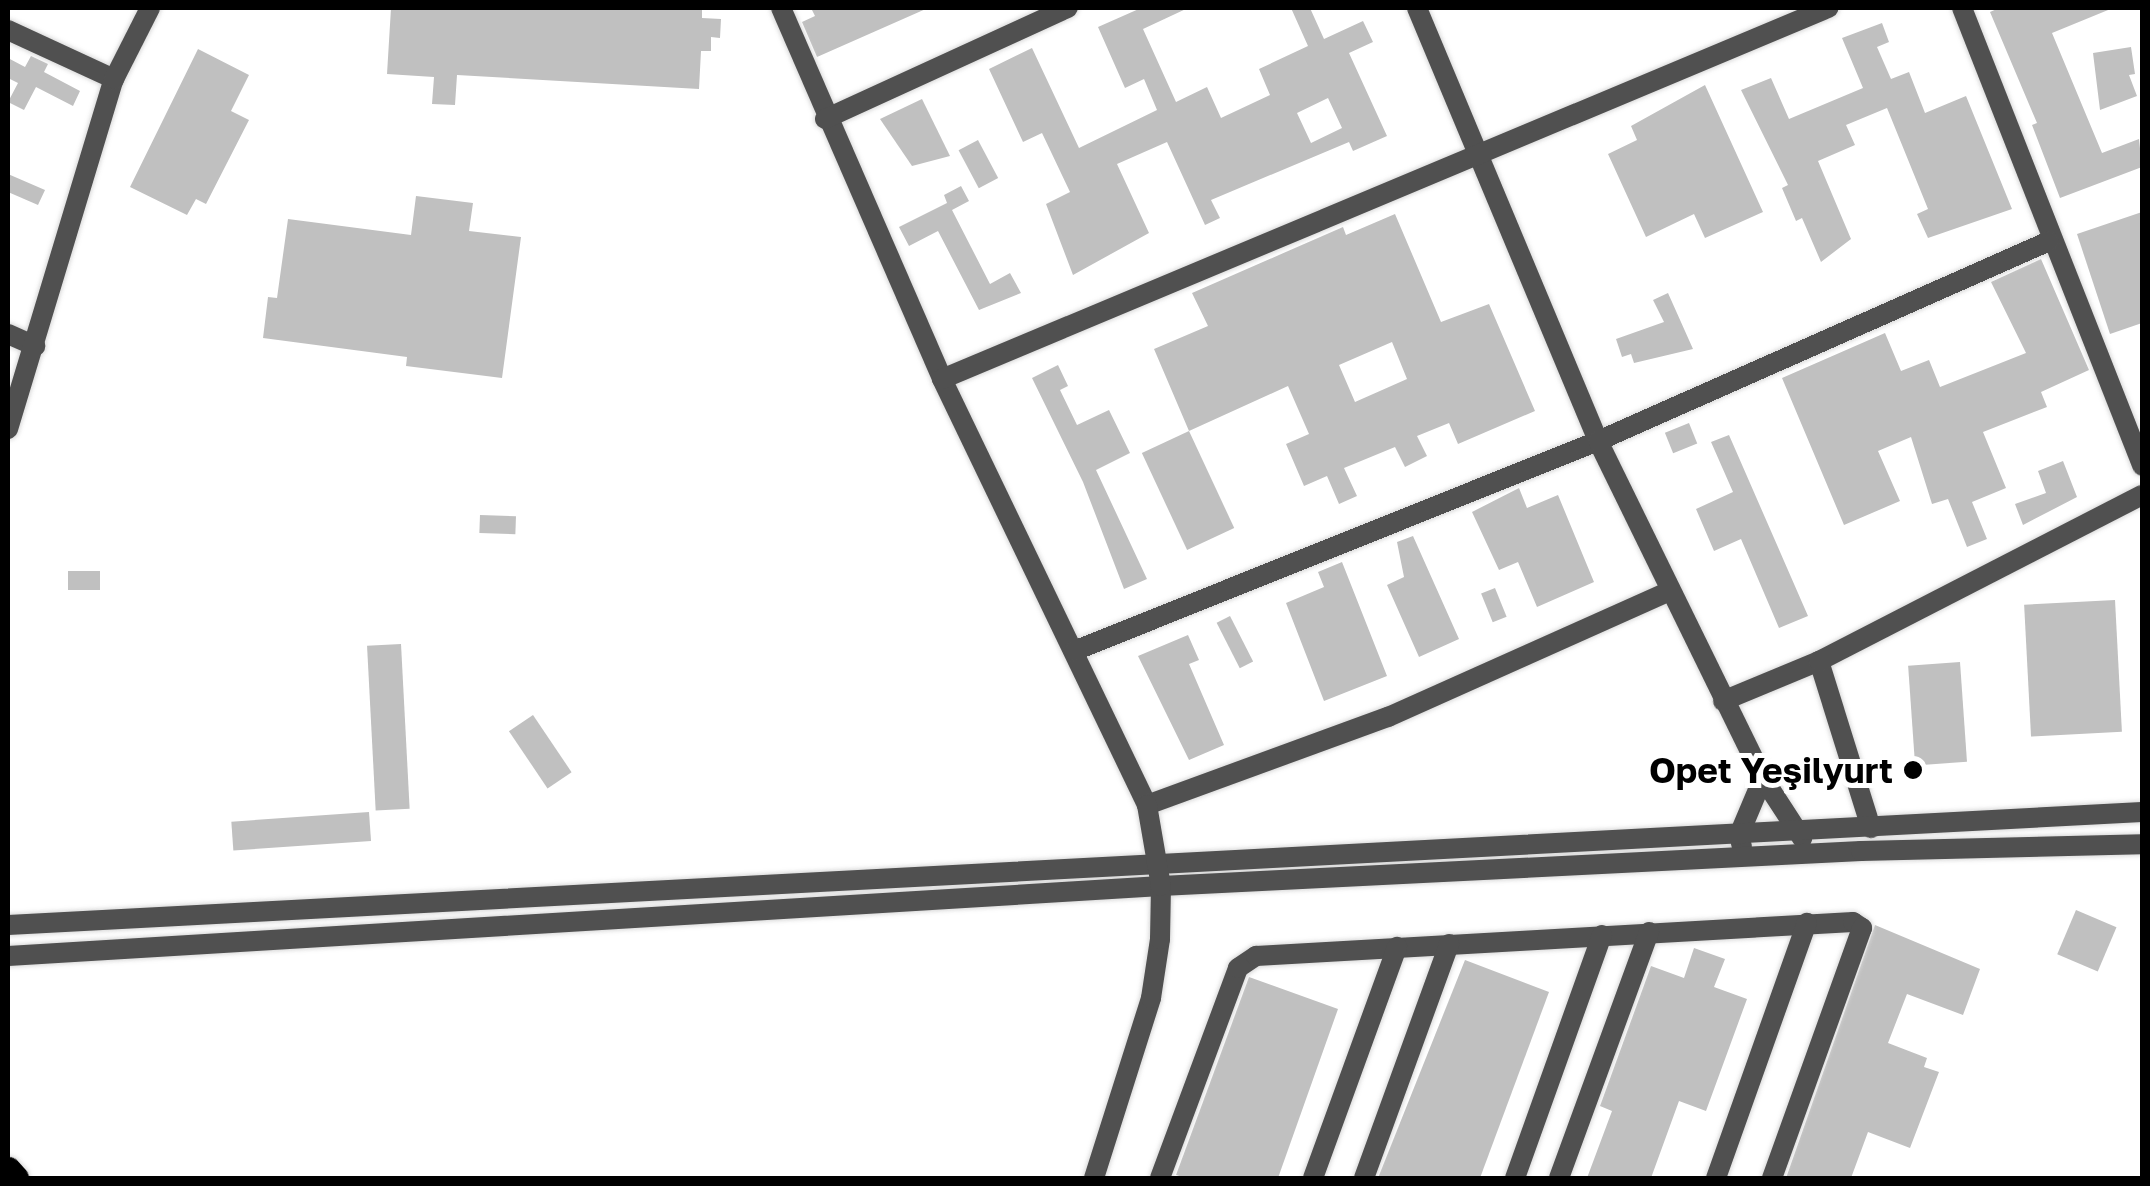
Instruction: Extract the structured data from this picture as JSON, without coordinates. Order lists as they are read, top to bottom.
{
  "places": ["Opet Yeşilyurt"]
}
